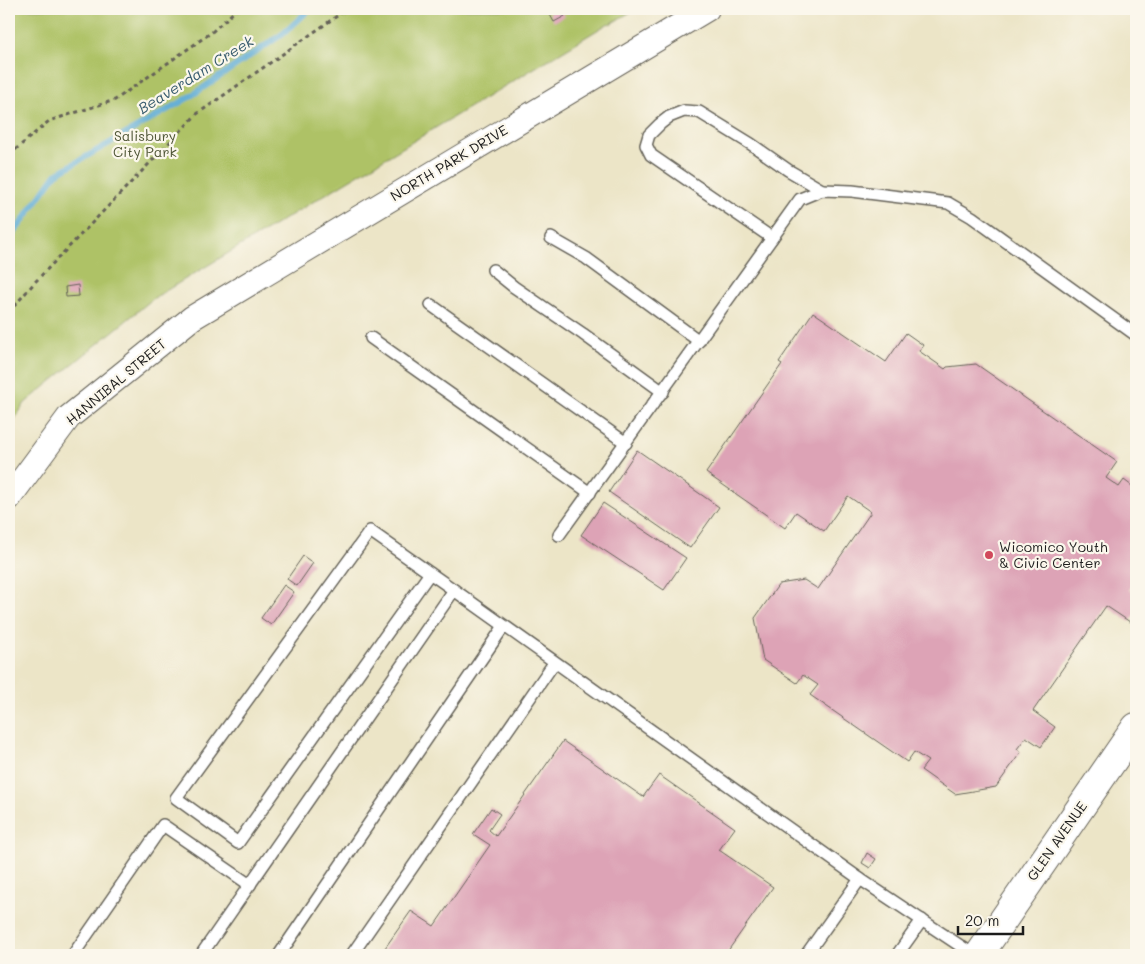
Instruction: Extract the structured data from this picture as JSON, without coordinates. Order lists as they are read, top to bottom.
{
  "streets": {
    "street": ["NORTH PARK DRIVE", "HANNIBAL STREET", "GLEN AVENUE"]
  },
  "crossings": [
    ["NORTH PARK DRIVE", "HANNIBAL STREET"]
  ],
  "water": ["Beaverdam Creek"],
  "parks": ["Salisbury City Park"],
  "places": ["Wicomico Youth & Civic Center"],
  "scale_bar": "20 m"
}
